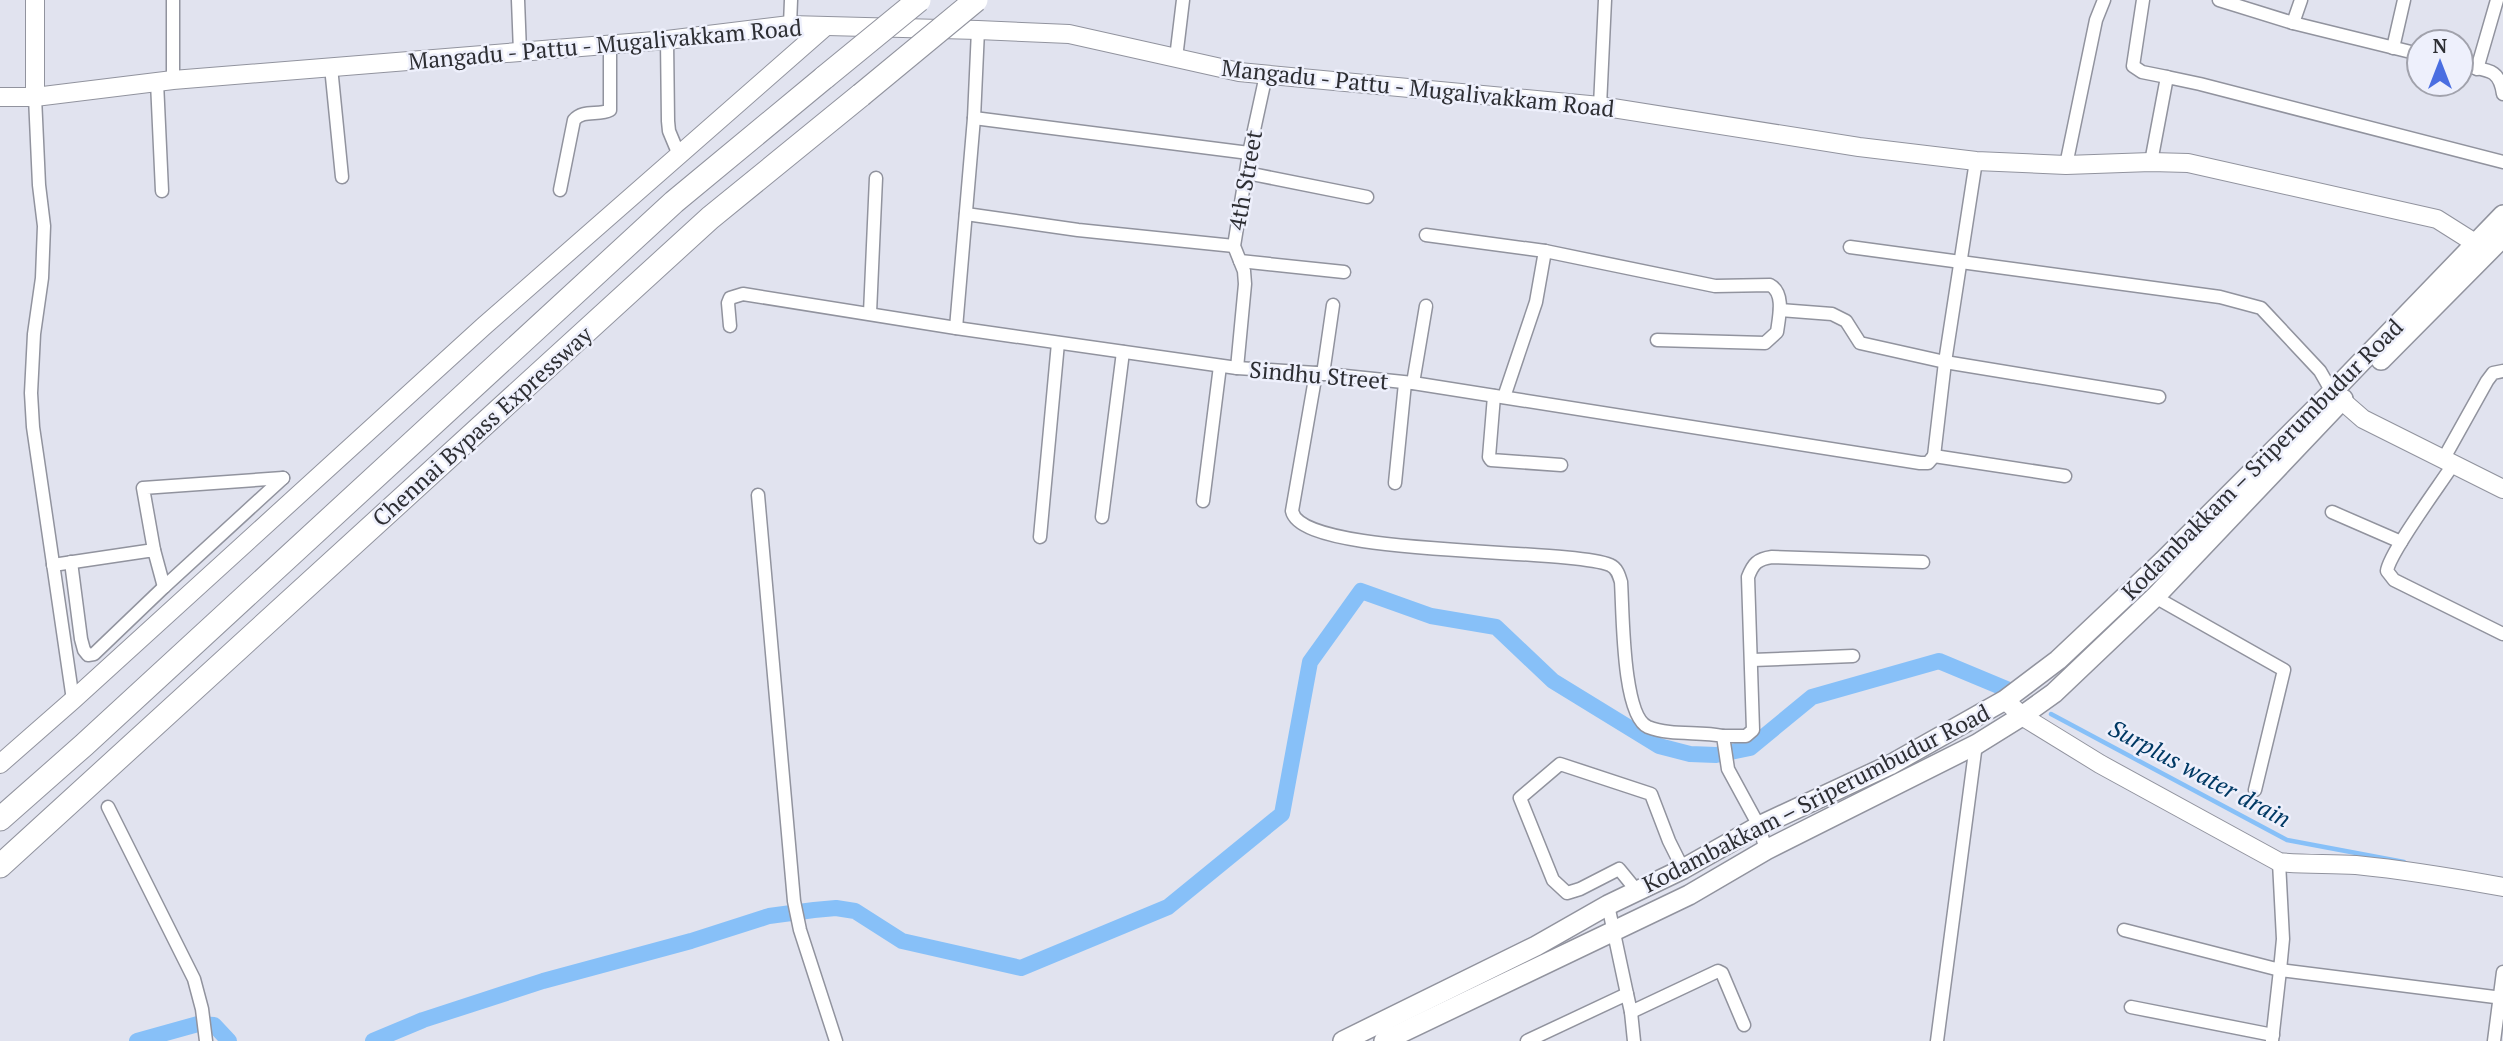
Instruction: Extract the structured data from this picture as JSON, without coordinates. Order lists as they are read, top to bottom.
{
  "streets": {
    "highway": ["Chennai Bypass Expressway"],
    "main road": ["Kodambakkam – Sriperumbudur Road"],
    "street": ["Mangadu - Pattu - Mugalivakkam Road", "4th Street", "Sindhu Street"]
  },
  "crossings": [
    ["Mangadu - Pattu - Mugalivakkam Road", "4th Street"],
    ["Mangadu - Pattu - Mugalivakkam Road", "Kodambakkam – Sriperumbudur Road"],
    ["4th Street", "Sindhu Street"]
  ],
  "water": ["Surplus water drain"],
  "north": "top"
}
